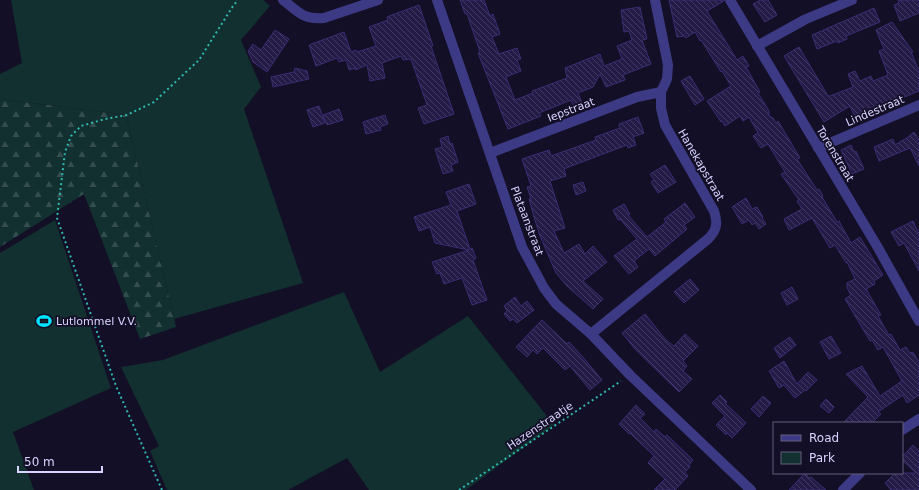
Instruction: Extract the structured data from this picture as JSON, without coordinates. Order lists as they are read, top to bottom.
{
  "streets": {
    "street": [
      "Iepstraat",
      "Lindestraat",
      "Torenstraat",
      "Hanekapstraat",
      "Plataanstraat"
    ],
    "path": ["Hazenstraatje"]
  },
  "crossings": [
    ["Iepstraat", "Hanekapstraat"],
    ["Iepstraat", "Plataanstraat"],
    ["Lindestraat", "Torenstraat"],
    ["Hanekapstraat", "Plataanstraat"],
    ["Plataanstraat", "Hazenstraatje"]
  ],
  "places": {
    "sports": ["Lutlommel V.V."]
  },
  "legend": ["Road", "Park"],
  "scale_bar": "50 m"
}
